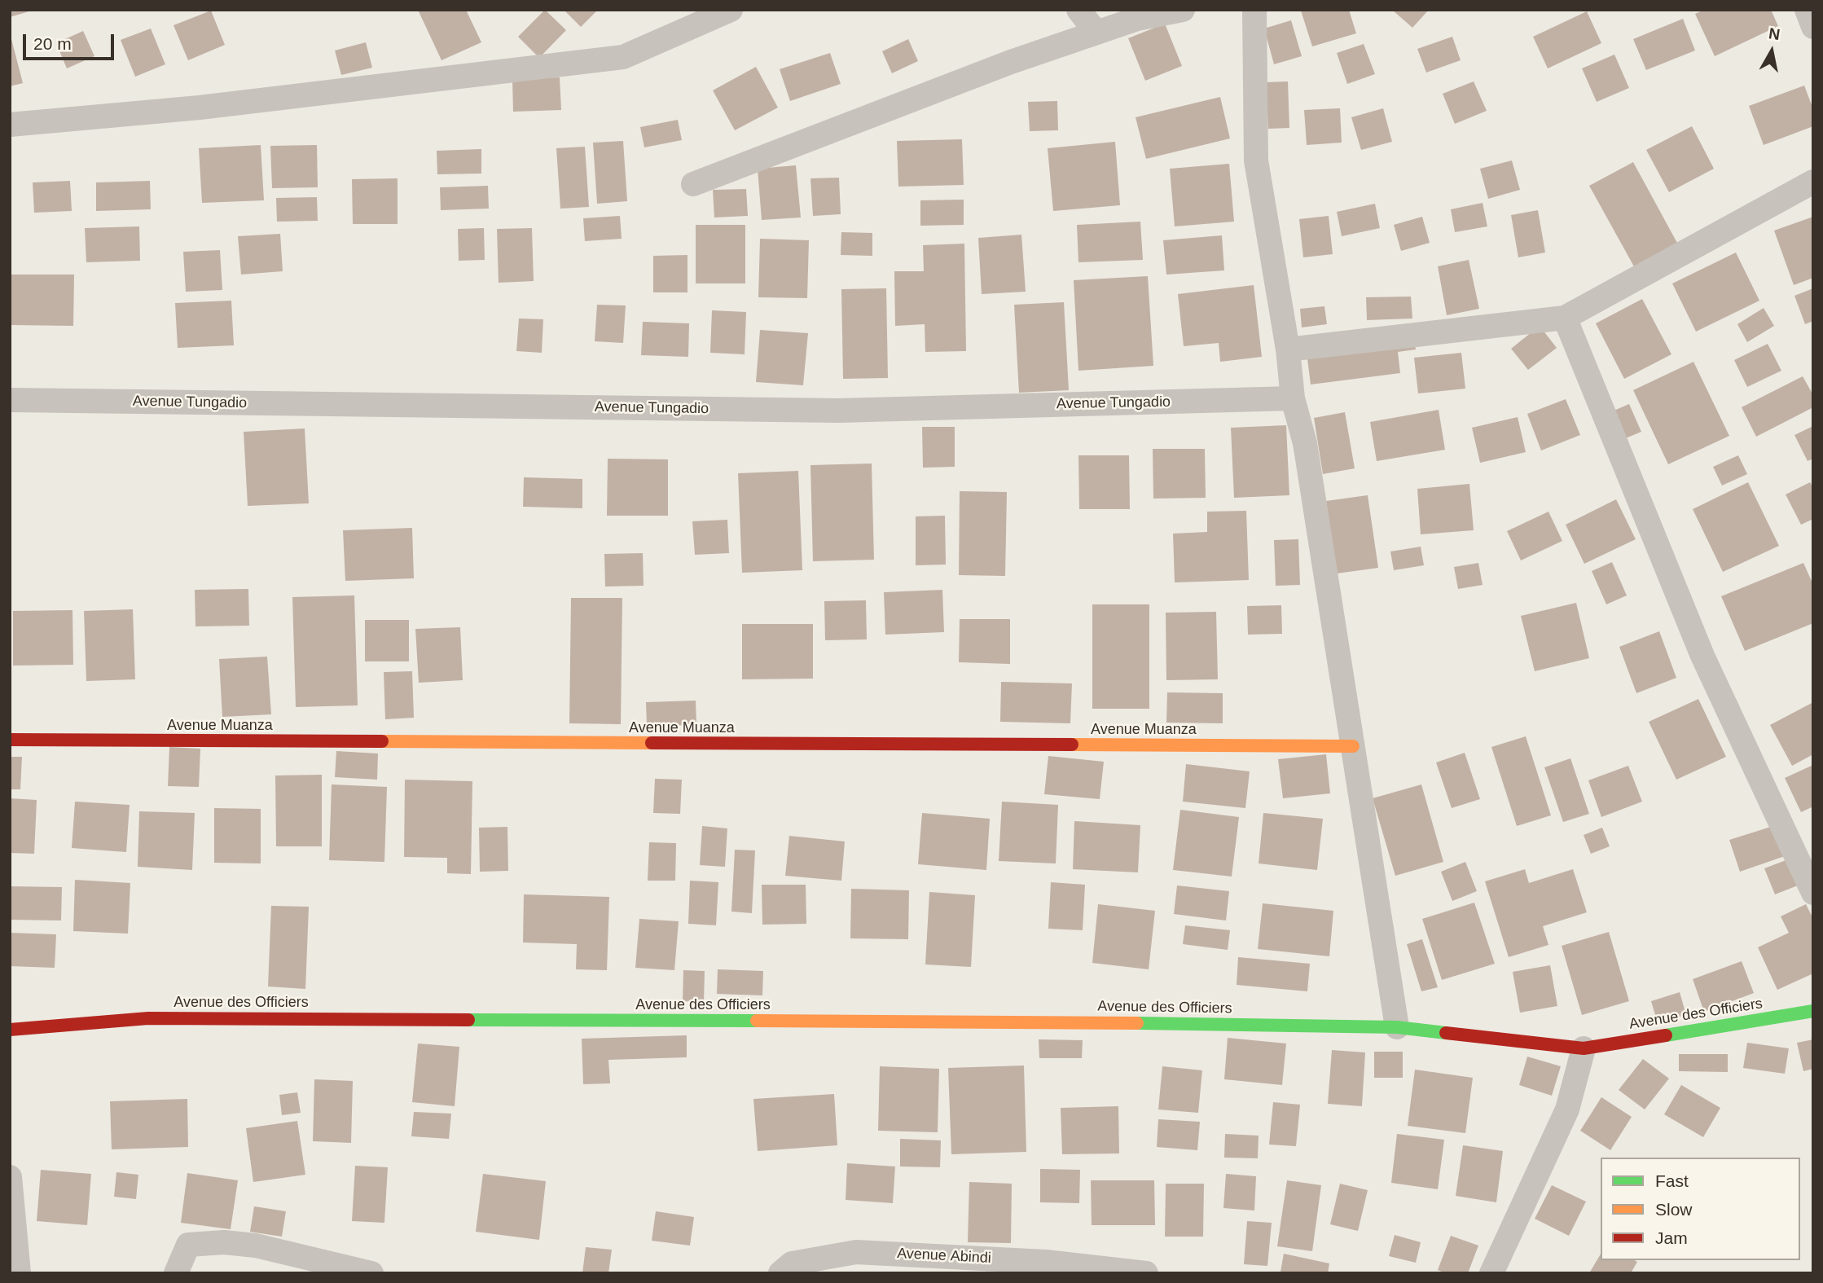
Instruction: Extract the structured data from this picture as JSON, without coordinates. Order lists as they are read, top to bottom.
{
  "streets": {
    "street": [
      "Avenue Tungadio",
      "Avenue Muanza",
      "Avenue des Officiers",
      "Avenue Abindi"
    ]
  },
  "legend": ["Fast", "Slow", "Jam"],
  "scale_bar": "20 m",
  "north": "top"
}
